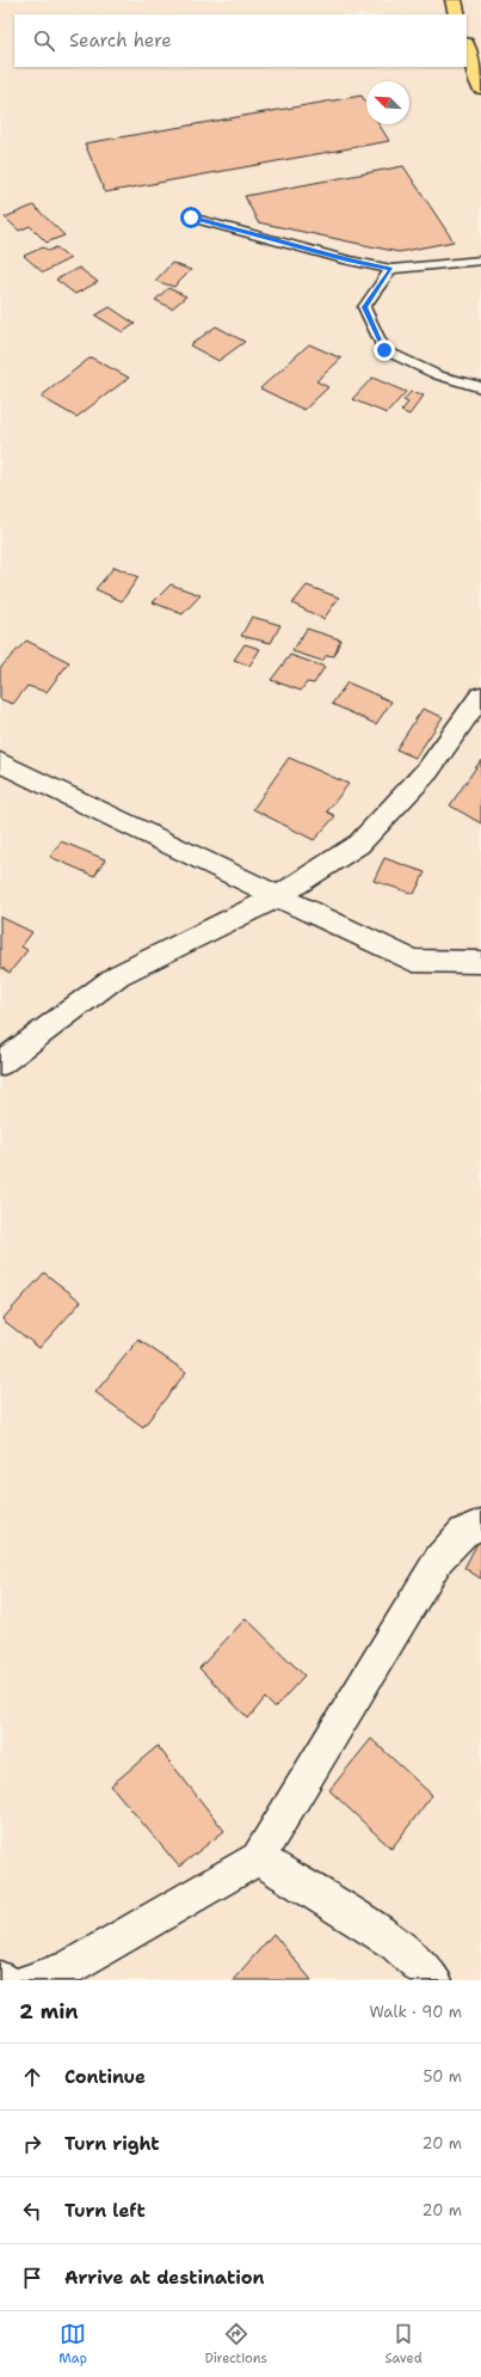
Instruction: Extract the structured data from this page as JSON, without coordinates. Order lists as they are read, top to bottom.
{
  "north": "top left",
  "page": {
    "search": "Search here",
    "heading": ["2 min", "Walk · 90 m"],
    "list": [
      ["Continue", "50 m"],
      ["Turn right", "20 m"],
      ["Turn left", "20 m"],
      "Arrive at destination"
    ],
    "nav": ["Map", "Directions", "Saved"]
  }
}
